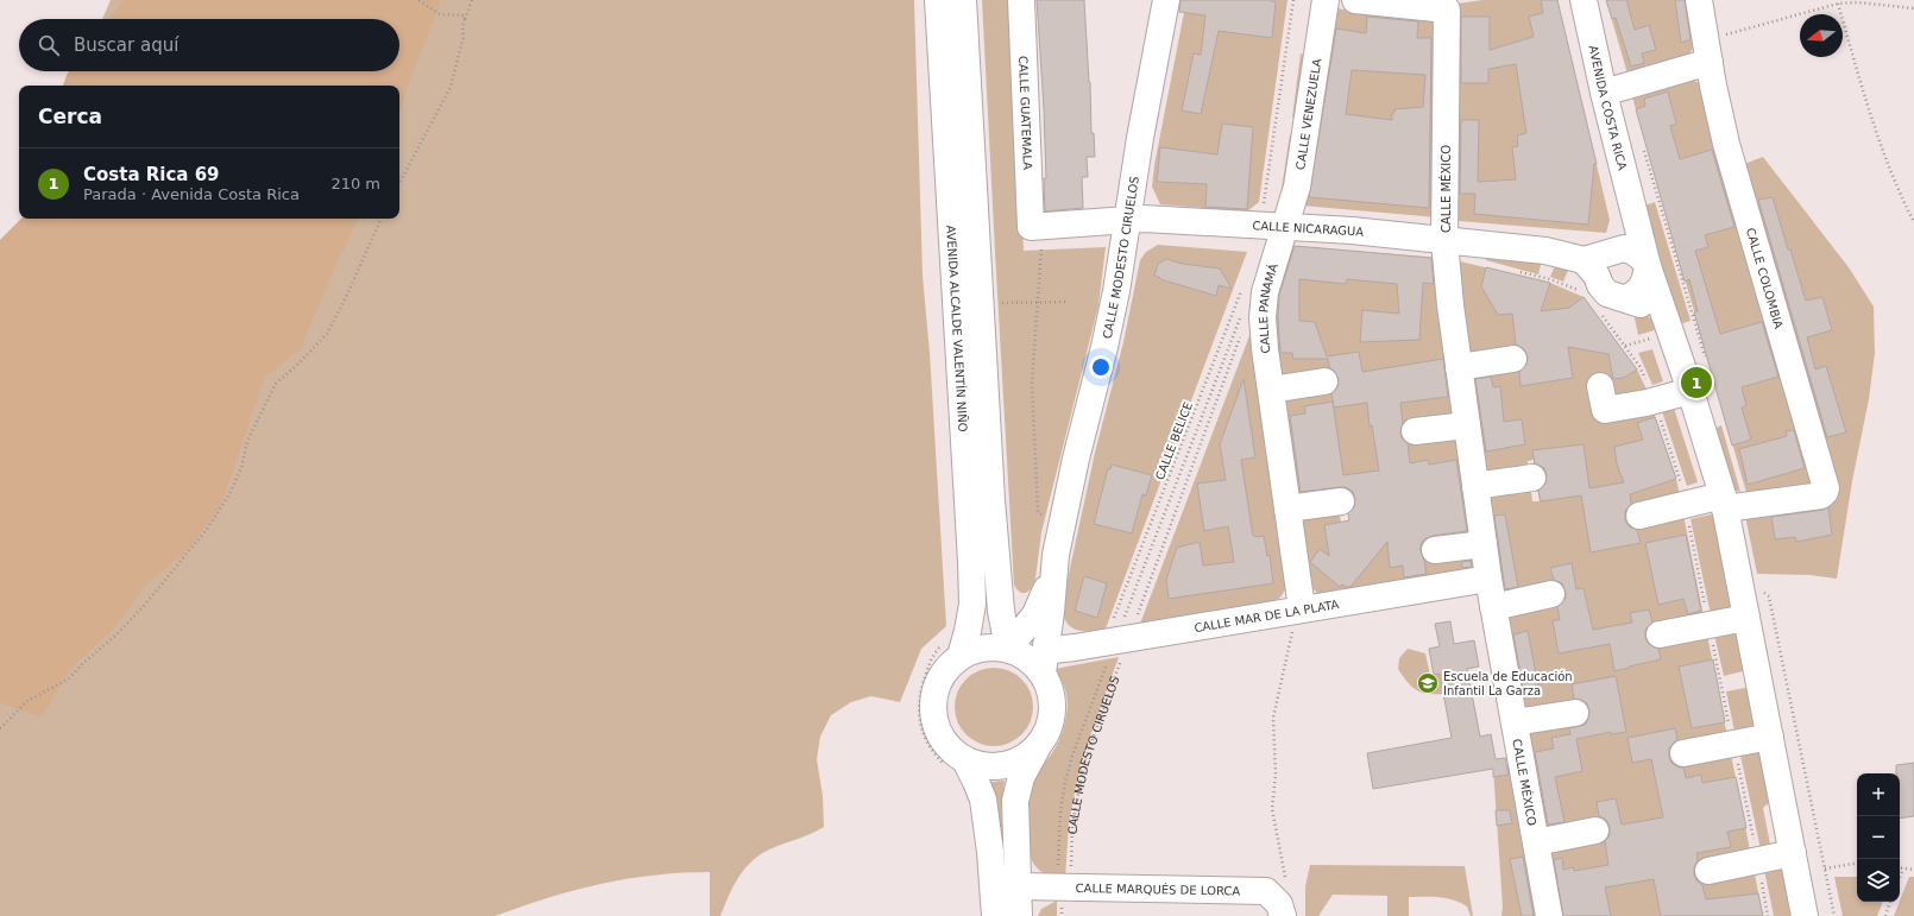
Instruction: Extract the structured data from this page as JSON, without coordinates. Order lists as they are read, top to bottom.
{
  "streets": {
    "street": [
      "AVENIDA COSTA RICA",
      "CALLE GUATEMALA",
      "CALLE VENEZUELA",
      "CALLE MÉXICO",
      "CALLE NICARAGUA",
      "CALLE MODESTO CIRUELOS",
      "CALLE COLOMBIA",
      "CALLE PANAMÁ",
      "AVENIDA ALCALDE VALENTÍN NIÑO",
      "CALLE MAR DE LA PLATA",
      "CALLE MARQUÉS DE LORCA"
    ],
    "path": ["CALLE BELICE"]
  },
  "crossings": [
    ["AVENIDA COSTA RICA", "CALLE NICARAGUA"],
    ["AVENIDA COSTA RICA", "CALLE COLOMBIA"],
    ["CALLE GUATEMALA", "CALLE NICARAGUA"],
    ["CALLE VENEZUELA", "CALLE NICARAGUA"],
    ["CALLE VENEZUELA", "CALLE PANAMÁ"],
    ["CALLE MÉXICO", "CALLE NICARAGUA"],
    ["CALLE MÉXICO", "CALLE MAR DE LA PLATA"],
    ["CALLE NICARAGUA", "CALLE MODESTO CIRUELOS"],
    ["CALLE NICARAGUA", "CALLE PANAMÁ"],
    ["CALLE MODESTO CIRUELOS", "AVENIDA ALCALDE VALENTÍN NIÑO"],
    ["CALLE MODESTO CIRUELOS", "CALLE BELICE"],
    ["CALLE MODESTO CIRUELOS", "CALLE MAR DE LA PLATA"],
    ["CALLE MODESTO CIRUELOS", "CALLE MARQUÉS DE LORCA"],
    ["CALLE PANAMÁ", "CALLE MAR DE LA PLATA"],
    ["AVENIDA ALCALDE VALENTÍN NIÑO", "CALLE MAR DE LA PLATA"],
    ["CALLE BELICE", "CALLE MAR DE LA PLATA"]
  ],
  "places": {
    "school or university": ["Escuela de Educación Infantil La Garza"]
  },
  "north": "left",
  "page": {
    "search": "Buscar aquí",
    "heading": "Cerca",
    "list": [
      {
        "mark": "1",
        "name": "Costa Rica 69",
        "note": "Parada · Avenida Costa Rica",
        "value": "210 m"
      }
    ],
    "pins": "1",
    "map_buttons": ["+", "−"]
  }
}
